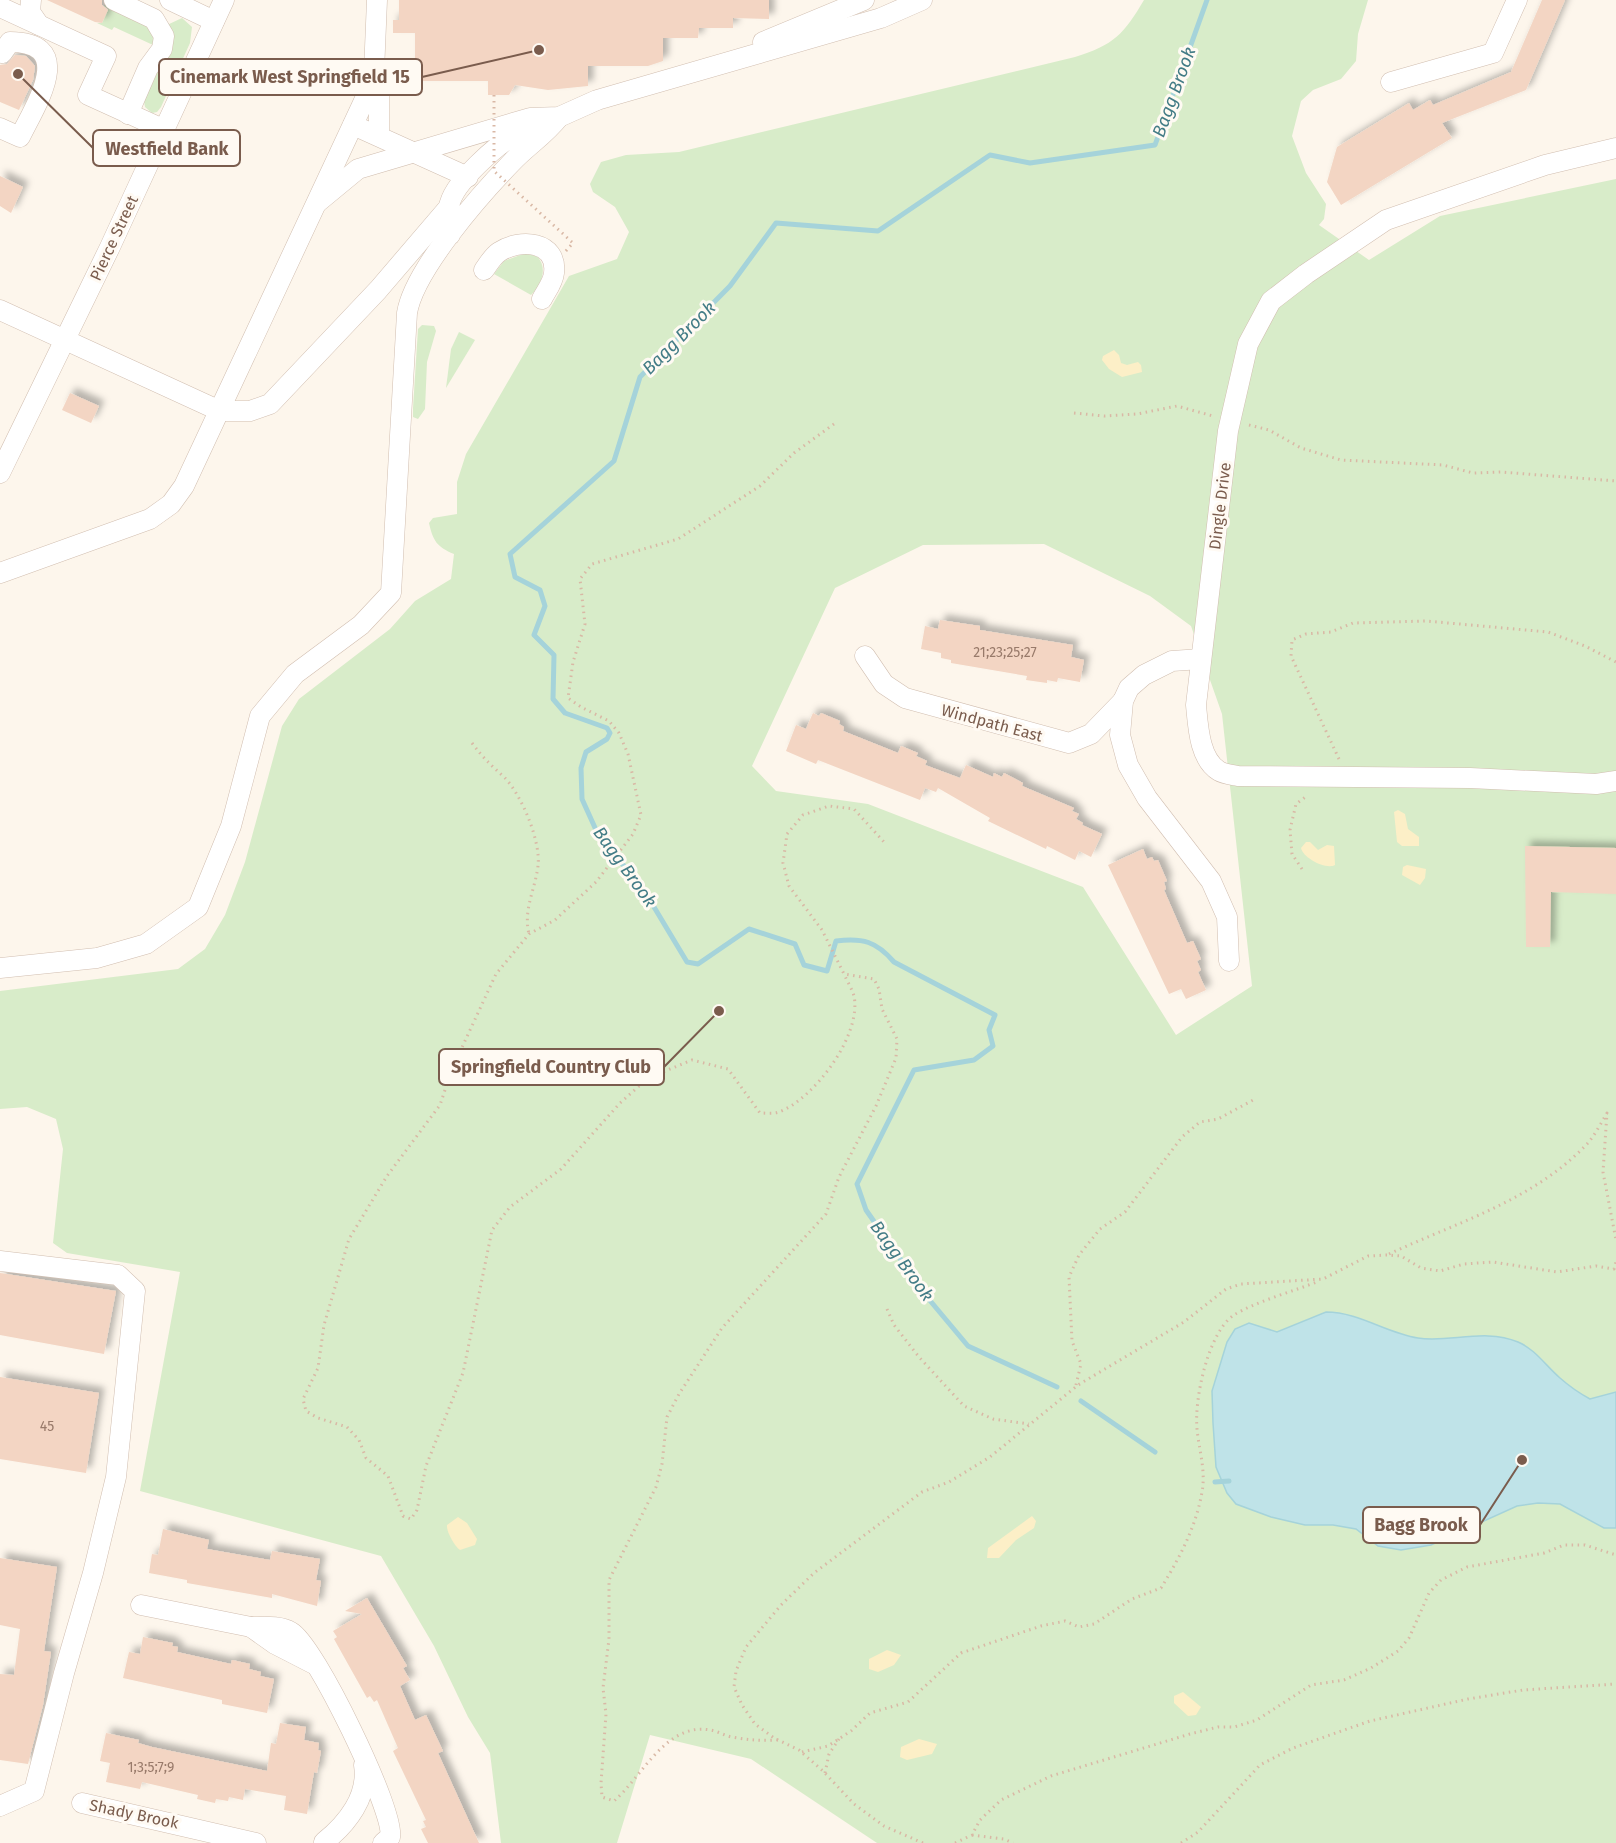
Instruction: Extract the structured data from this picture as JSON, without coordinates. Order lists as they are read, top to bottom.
{
  "streets": {
    "street": [
      "Pierce Street",
      "Dingle Drive",
      "Windpath East",
      "Shady Brook"
    ]
  },
  "crossings": [
    ["Dingle Drive", "Windpath East"]
  ],
  "water": ["Bagg Brook"],
  "places": [
    "Cinemark West Springfield 15",
    "Westfield Bank",
    "Springfield Country Club",
    "Bagg Brook"
  ],
  "house_numbers": ["21;23;25;27", "45", "1;3;5;7;9"]
}
